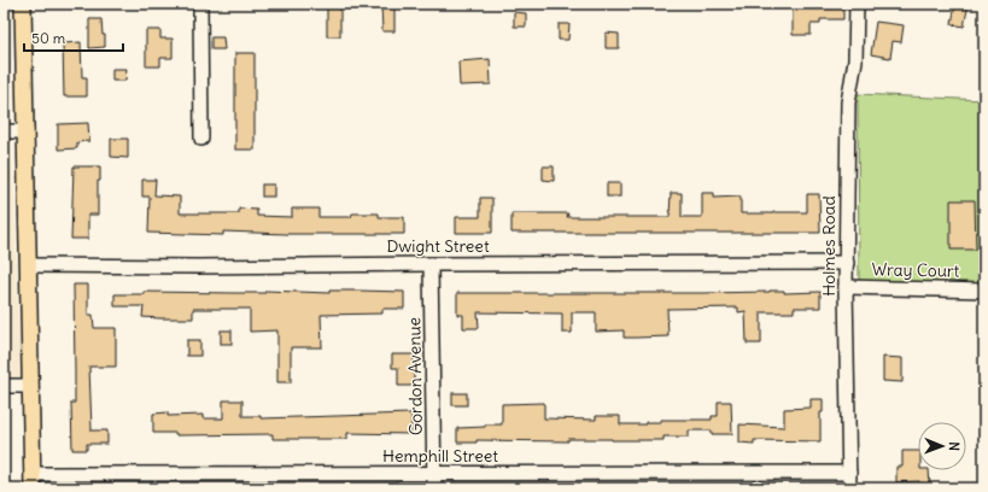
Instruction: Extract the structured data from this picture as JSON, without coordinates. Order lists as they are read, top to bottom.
{
  "streets": {
    "street": [
      "Dwight Street",
      "Holmes Road",
      "Wray Court",
      "Gordon Avenue",
      "Hemphill Street"
    ]
  },
  "crossings": [
    ["Dwight Street", "Holmes Road"],
    ["Dwight Street", "Gordon Avenue"],
    ["Holmes Road", "Wray Court"],
    ["Holmes Road", "Hemphill Street"],
    ["Gordon Avenue", "Hemphill Street"]
  ],
  "scale_bar": "50 m",
  "north": "right"
}
